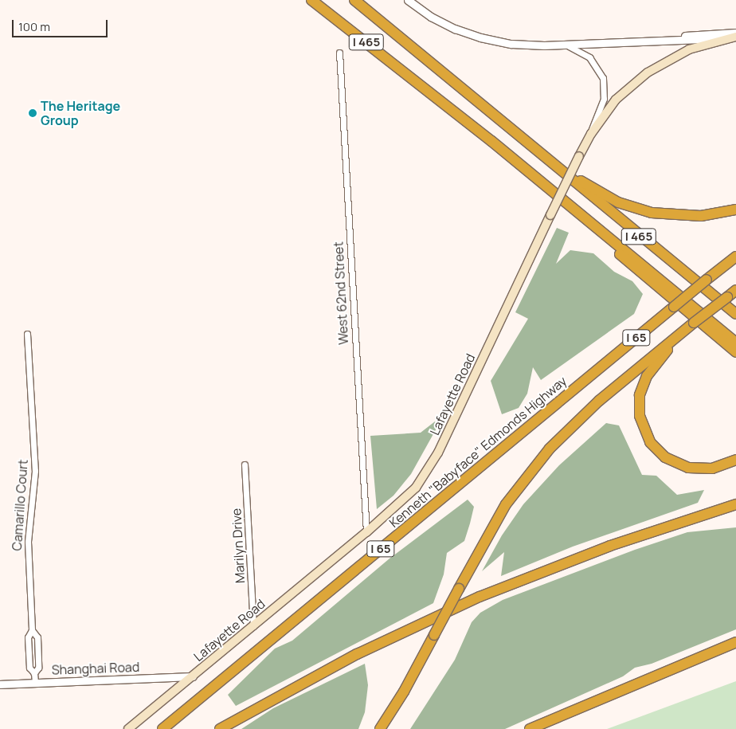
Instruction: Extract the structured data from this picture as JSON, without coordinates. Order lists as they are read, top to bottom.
{
  "streets": {
    "highway": ["I 465", "I 65", "Kenneth \"Babyface\" Edmonds Highway"],
    "main road": ["Lafayette Road"],
    "street": [
      "West 62nd Street",
      "Camarillo Court",
      "Marilyn Drive",
      "Shanghai Road"
    ]
  },
  "crossings": [
    ["West 62nd Street", "Lafayette Road"],
    ["Lafayette Road", "Marilyn Drive"],
    ["Lafayette Road", "Shanghai Road"],
    ["Camarillo Court", "Shanghai Road"]
  ],
  "places": ["The Heritage Group"],
  "scale_bar": "100 m"
}
